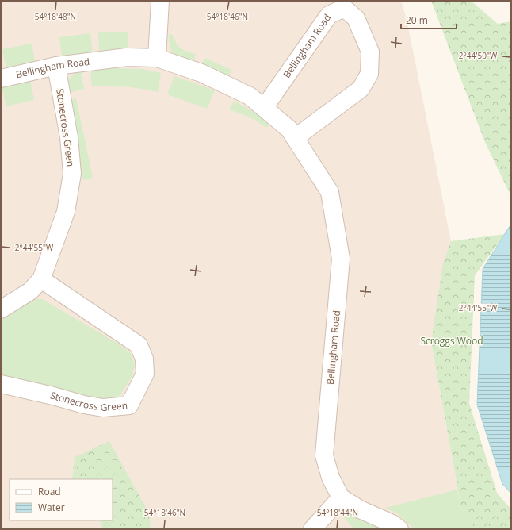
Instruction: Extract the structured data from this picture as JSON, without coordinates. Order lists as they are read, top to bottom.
{
  "streets": {
    "street": ["Bellingham Road", "Stonecross Green"]
  },
  "crossings": [
    ["Bellingham Road", "Stonecross Green"]
  ],
  "parks": ["Scroggs Wood"],
  "legend": ["Road", "Water"],
  "scale_bar": "20 m",
  "coordinates": [
    "54°18'48\"N",
    "54°18'46\"N",
    "2°44'50\"W",
    "2°44'55\"W",
    "54°18'44\"N"
  ]
}
